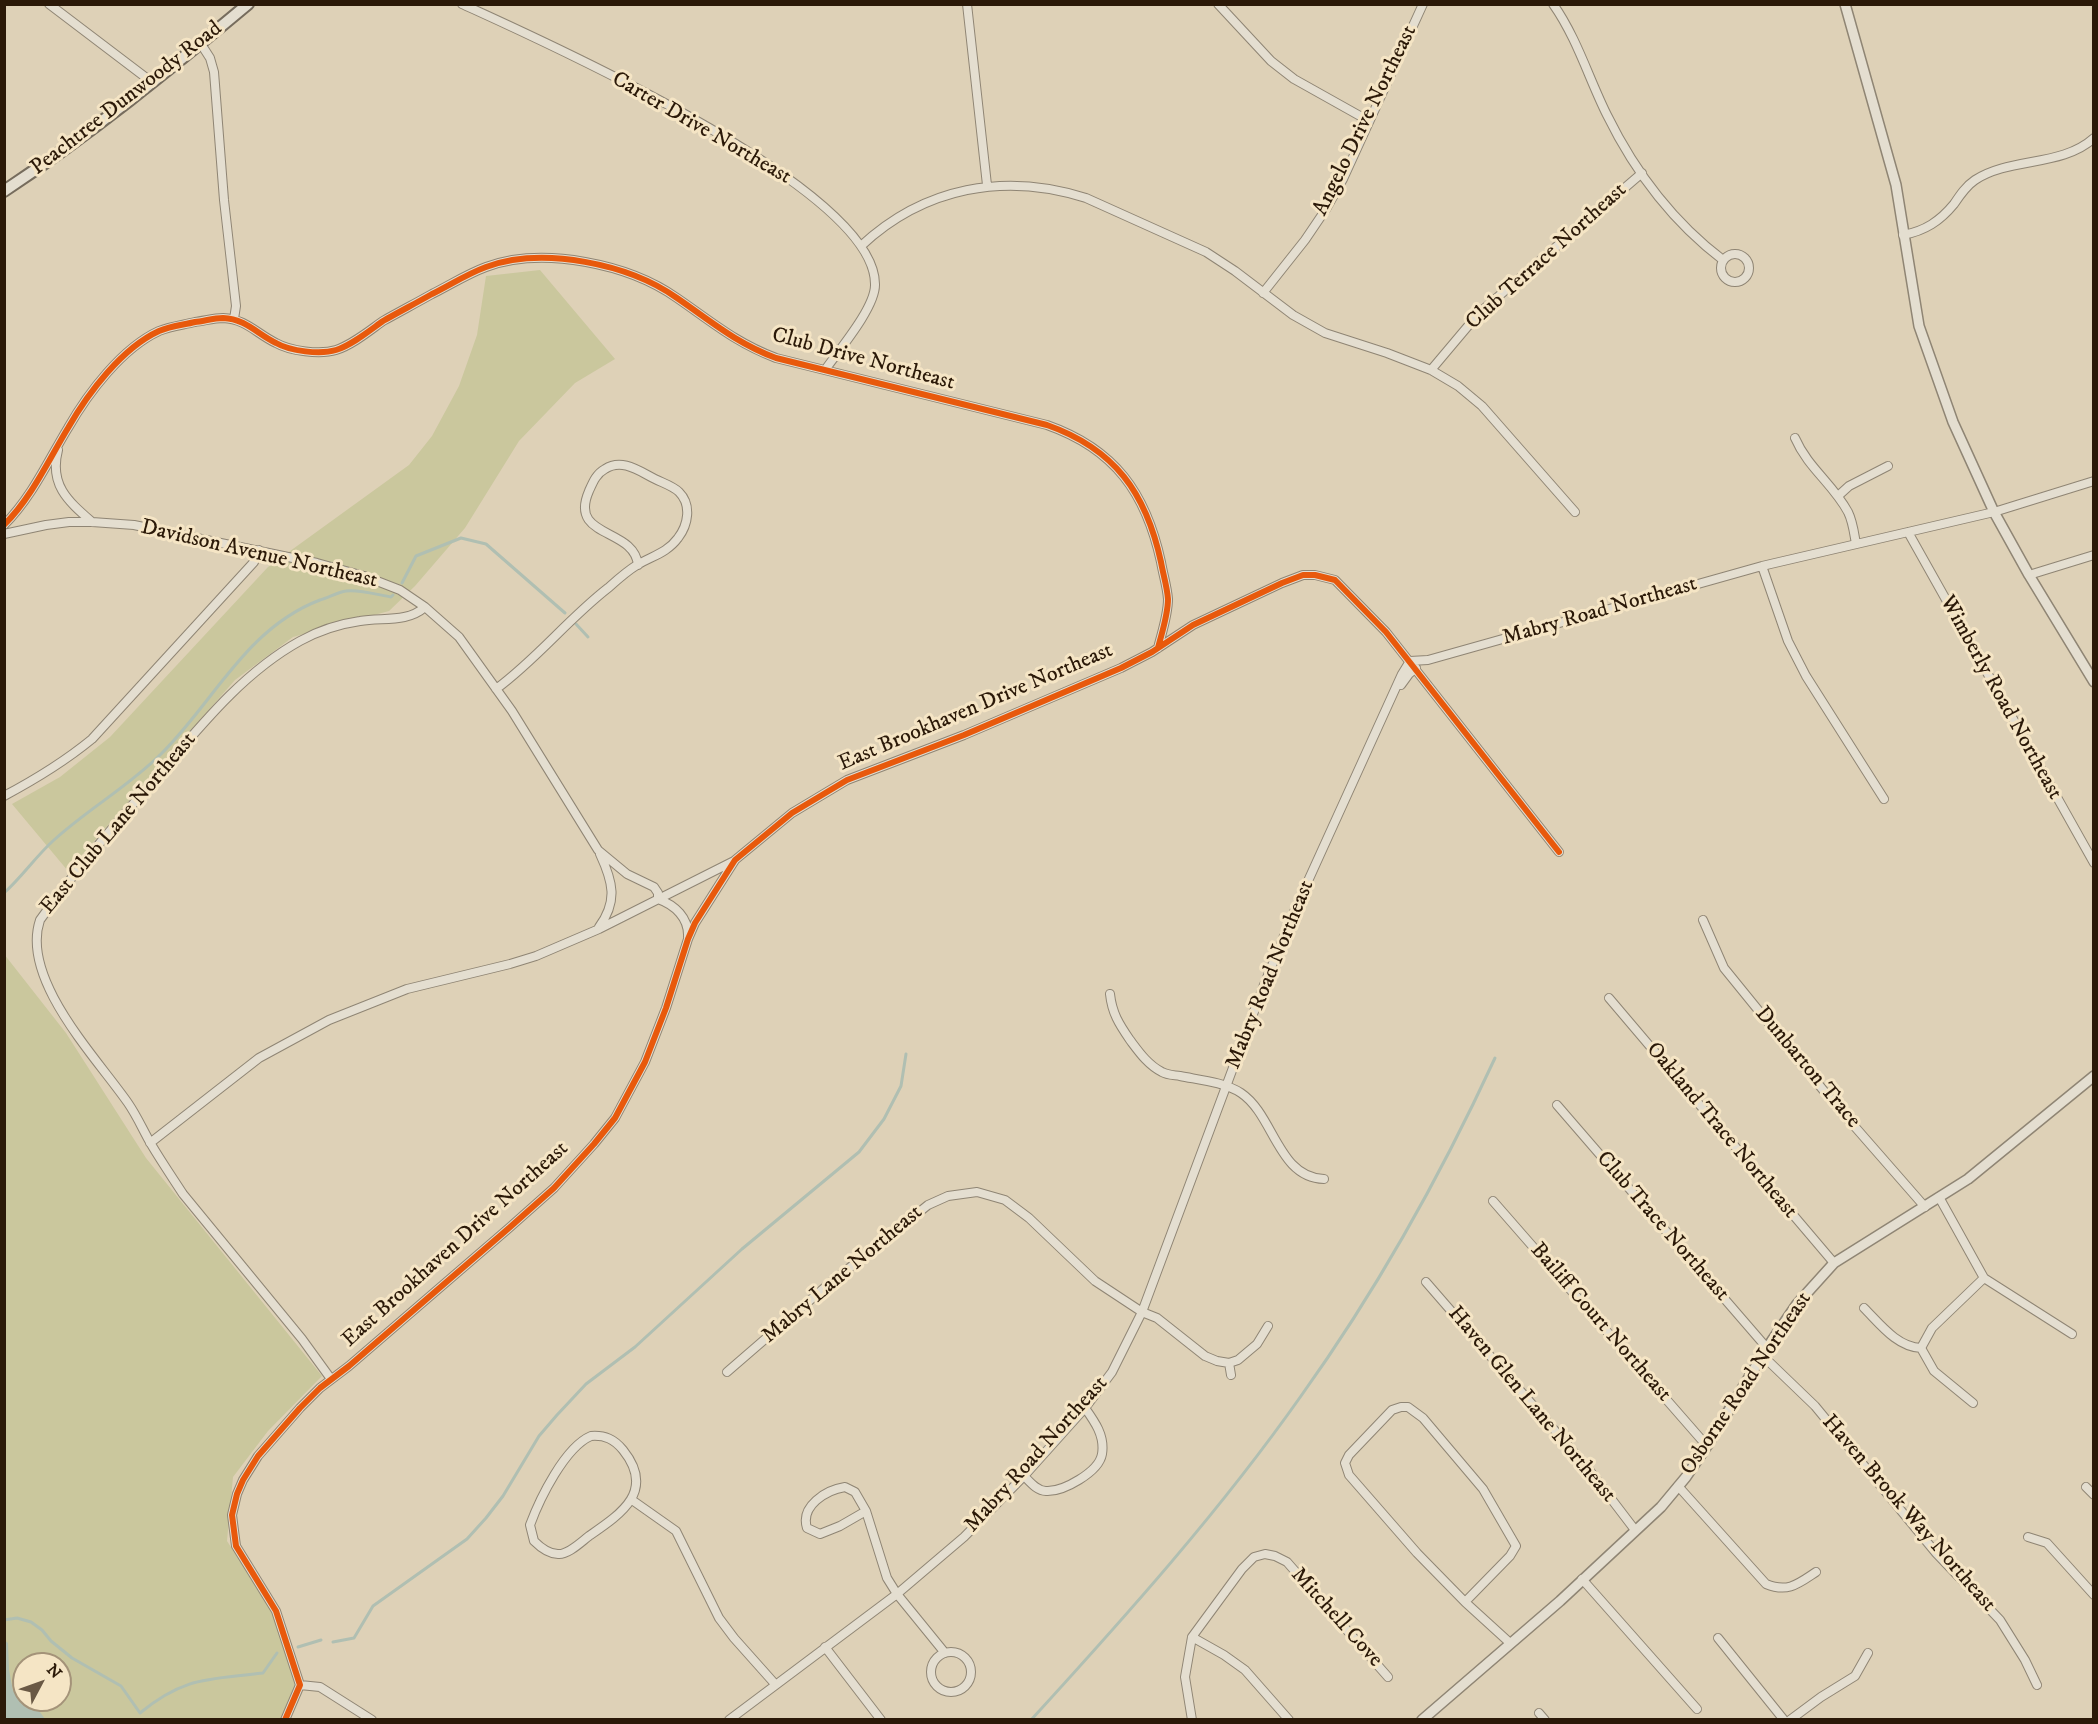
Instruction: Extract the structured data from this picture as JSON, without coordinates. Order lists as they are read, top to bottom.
{
  "streets": {
    "main road": ["Peachtree Dunwoody Road"],
    "street": [
      "Angelo Drive Northeast",
      "Carter Drive Northeast",
      "Club Terrace Northeast",
      "Club Drive Northeast",
      "Davidson Avenue Northeast",
      "Mabry Road Northeast",
      "Wimberly Road Northeast",
      "East Brookhaven Drive Northeast",
      "East Club Lane Northeast",
      "Dunbarton Trace",
      "Oakland Trace Northeast",
      "Club Trace Northeast",
      "Mabry Lane Northeast",
      "Bailiff Court Northeast",
      "Osborne Road Northeast",
      "Haven Glen Lane Northeast",
      "Haven Brook Way Northeast",
      "Mitchell Cove"
    ]
  },
  "crossings": [
    ["Carter Drive Northeast", "Club Drive Northeast"],
    ["Club Drive Northeast", "East Brookhaven Drive Northeast"],
    ["Davidson Avenue Northeast", "East Club Lane Northeast"],
    ["Mabry Road Northeast", "Wimberly Road Northeast"],
    ["Mabry Road Northeast", "East Brookhaven Drive Northeast"],
    ["Mabry Road Northeast", "Mabry Lane Northeast"],
    ["East Brookhaven Drive Northeast", "East Club Lane Northeast"],
    ["Dunbarton Trace", "Osborne Road Northeast"],
    ["Oakland Trace Northeast", "Osborne Road Northeast"],
    ["Club Trace Northeast", "Osborne Road Northeast"],
    ["Club Trace Northeast", "Haven Brook Way Northeast"],
    ["Bailiff Court Northeast", "Osborne Road Northeast"],
    ["Osborne Road Northeast", "Haven Glen Lane Northeast"],
    ["Osborne Road Northeast", "Haven Brook Way Northeast"]
  ],
  "north": "top right"
}
